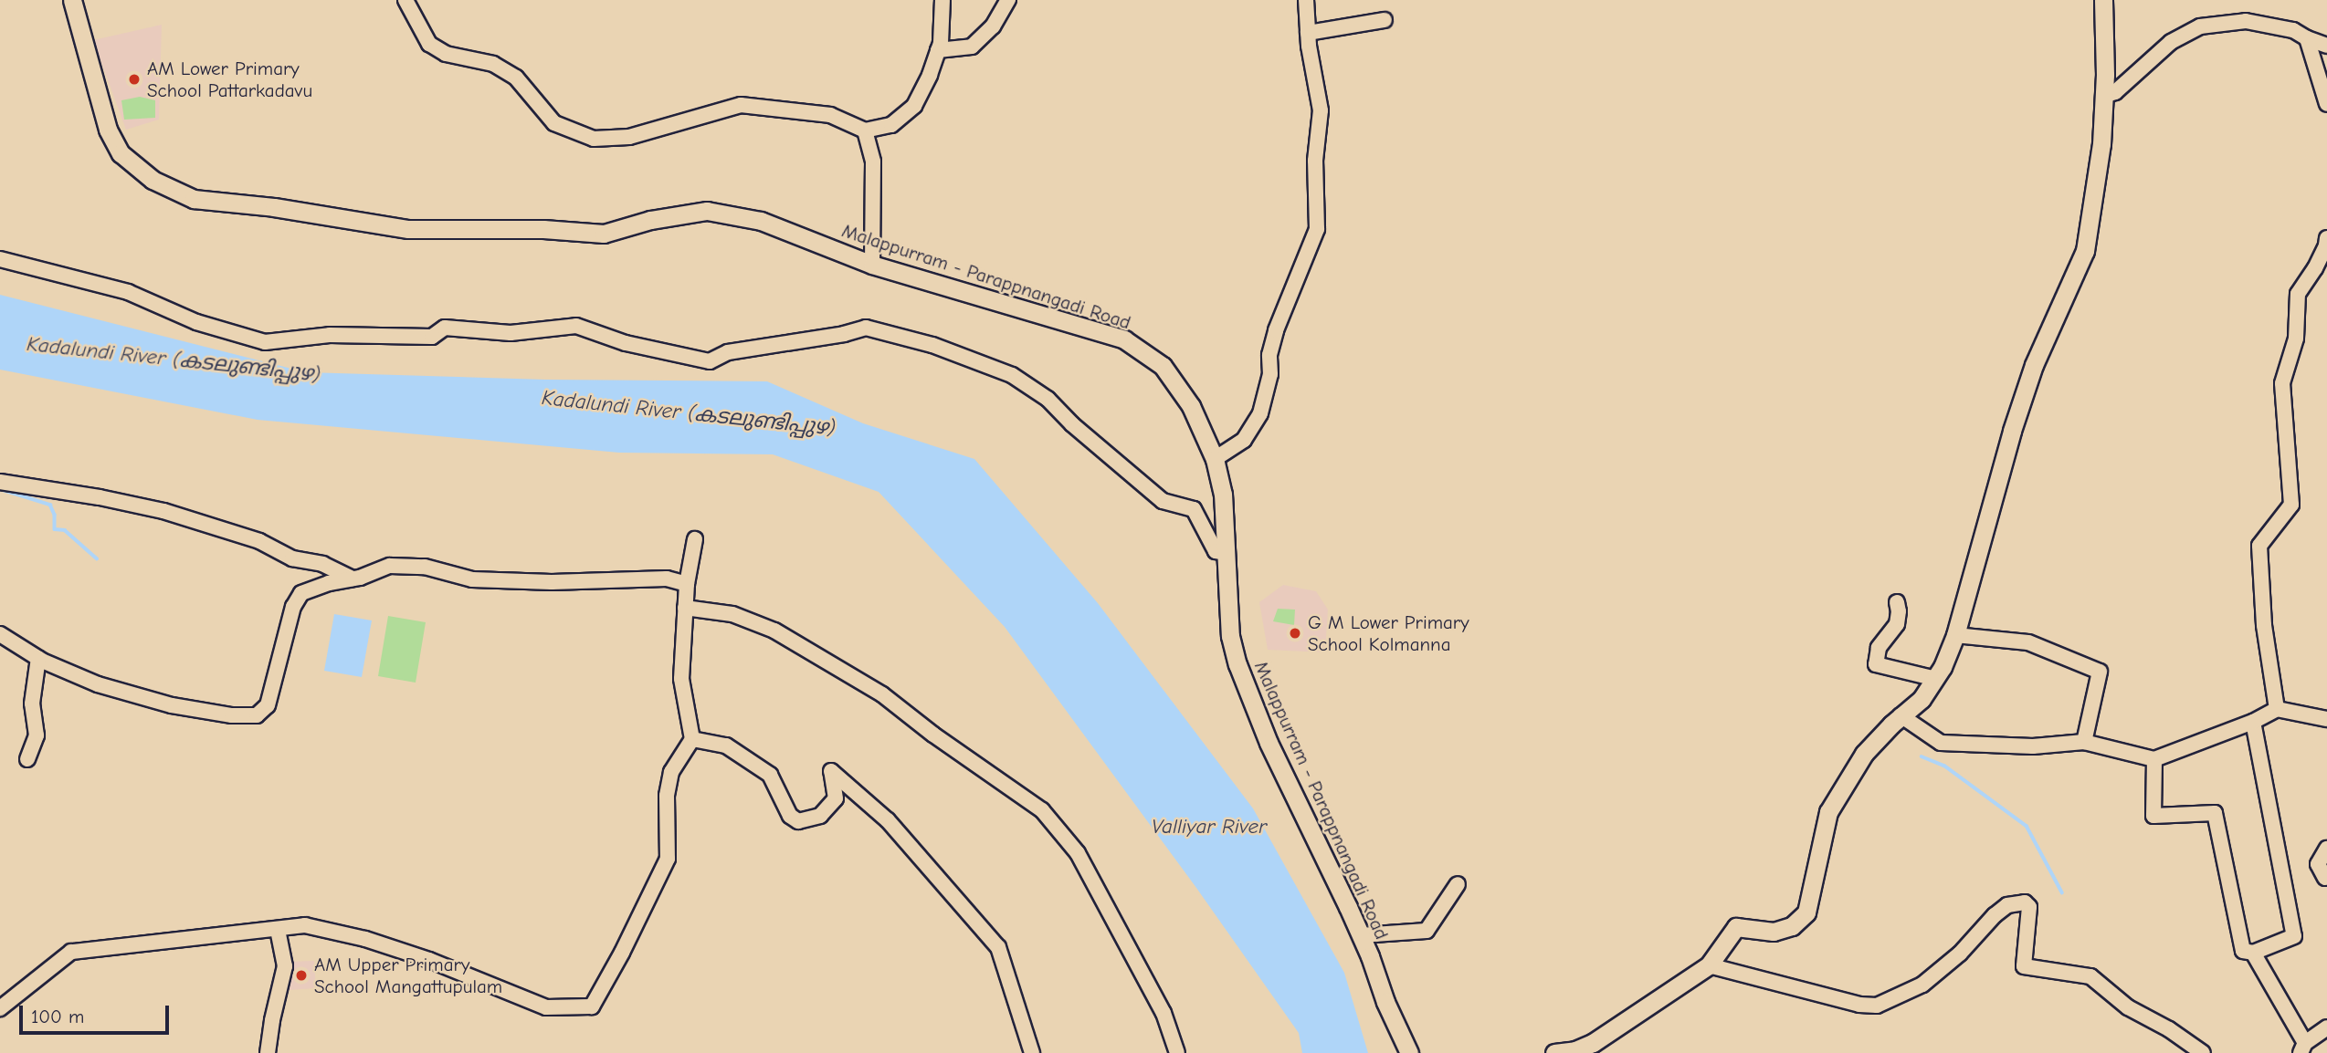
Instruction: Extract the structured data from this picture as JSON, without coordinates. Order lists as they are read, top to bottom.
{
  "streets": {
    "main road": ["Malappurram - Parappnangadi Road"]
  },
  "water": ["Kadalundi River (കടലുണ്ടിപ്പുഴ)", "Valliyar River"],
  "places": ["AM Lower Primary School Pattarkadavu", "G M Lower Primary School Kolmanna", "AM Upper Primary School Mangattupulam"],
  "scale_bar": "100 m"
}
